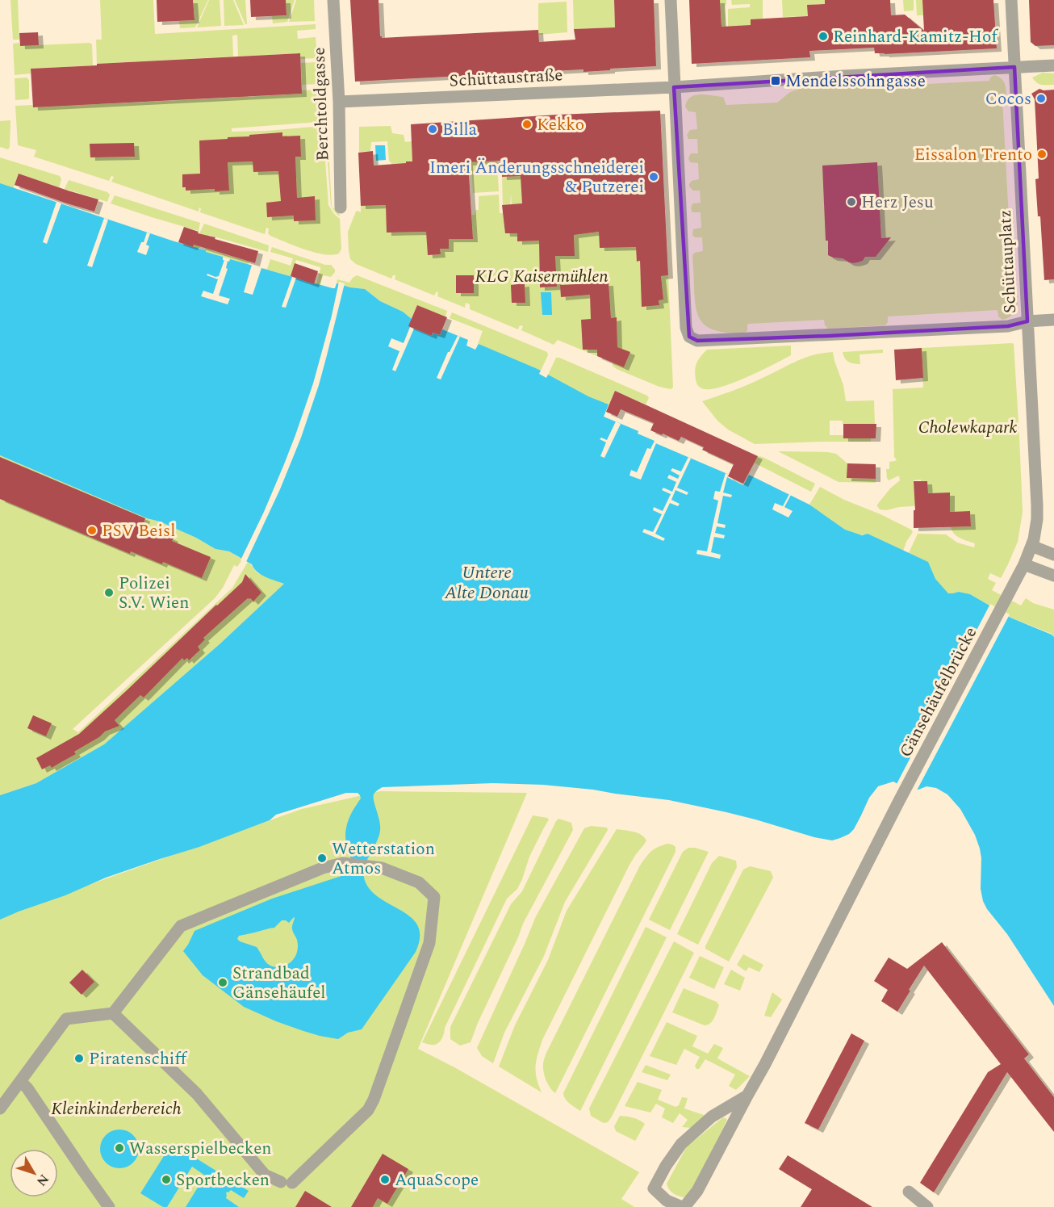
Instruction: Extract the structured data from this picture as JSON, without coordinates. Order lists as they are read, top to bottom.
{
  "streets": {
    "street": [
      "Schüttaustraße",
      "Berchtoldgasse",
      "Schüttauplatz",
      "Gänsehäufelbrücke"
    ]
  },
  "crossings": [
    ["Schüttaustraße", "Berchtoldgasse"],
    ["Schüttaustraße", "Schüttauplatz"],
    ["Schüttauplatz", "Gänsehäufelbrücke"]
  ],
  "water": ["Untere Alte Donau"],
  "parks": ["KLG Kaisermühlen", "Cholewkapark", "Kleinkinderbereich"],
  "places": {
    "other": [
      "Reinhard-Kamitz-Hof",
      "Cocos",
      "Kekko",
      "Billa",
      "Eissalon Trento",
      "Imeri Änderungsschneiderei & Putzerei",
      "Herz Jesu",
      "PSV Beisl",
      "Polizei S.V. Wien",
      "Wetterstation Atmos",
      "Strandbad Gänsehäufel",
      "Piratenschiff",
      "Wasserspielbecken",
      "Sportbecken",
      "AquaScope"
    ],
    "transit": ["Mendelssohngasse"]
  },
  "north": "bottom right"
}
